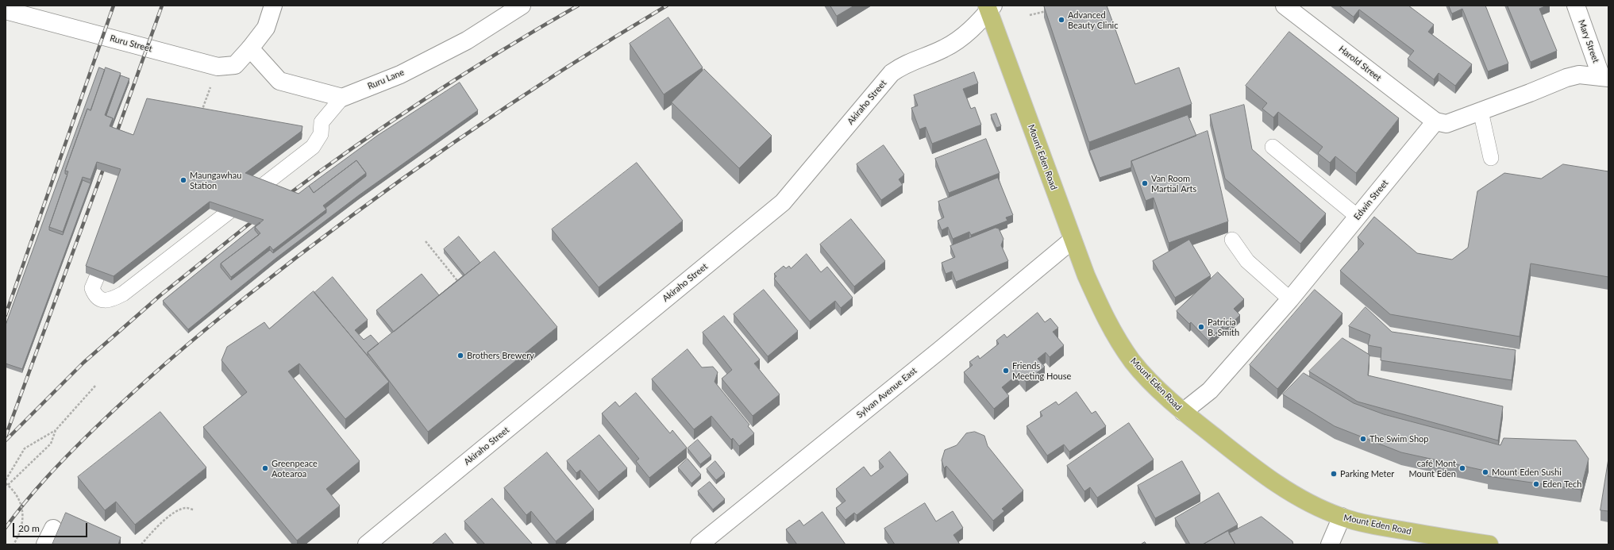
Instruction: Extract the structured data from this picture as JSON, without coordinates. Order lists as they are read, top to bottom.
{
  "streets": {
    "main road": ["Mount Eden Road"],
    "street": [
      "Mary Street",
      "Ruru Street",
      "Harold Street",
      "Ruru Lane",
      "Akiraho Street",
      "Edwin Street",
      "Sylvan Avenue East"
    ]
  },
  "crossings": [
    ["Harold Street", "Edwin Street"],
    ["Akiraho Street", "Mount Eden Road"],
    ["Mount Eden Road", "Edwin Street"],
    ["Mount Eden Road", "Sylvan Avenue East"]
  ],
  "places": [
    "Advanced Beauty Clinic",
    "Maungawhau Station",
    "Van Room Martial Arts",
    "Patricia B. Smith",
    "Brothers Brewery",
    "Friends Meeting House",
    "The Swim Shop",
    "Greenpeace Aotearoa",
    "café Mont Mount Eden",
    "Mount Eden Sushi",
    "Parking Meter",
    "Eden Tech"
  ],
  "scale_bar": "20 m"
}
